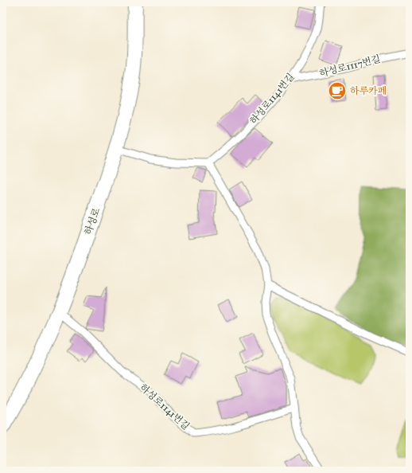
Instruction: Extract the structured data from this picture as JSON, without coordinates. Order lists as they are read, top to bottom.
{
  "streets": {
    "street": ["하성로"],
    "lane": ["하성로1117번길", "하성로1141번길"]
  },
  "crossings": [
    ["하성로1117번길", "하성로1141번길"],
    ["하성로1141번길", "하성로"]
  ],
  "places": {
    "cafe": ["하루카페"]
  }
}
